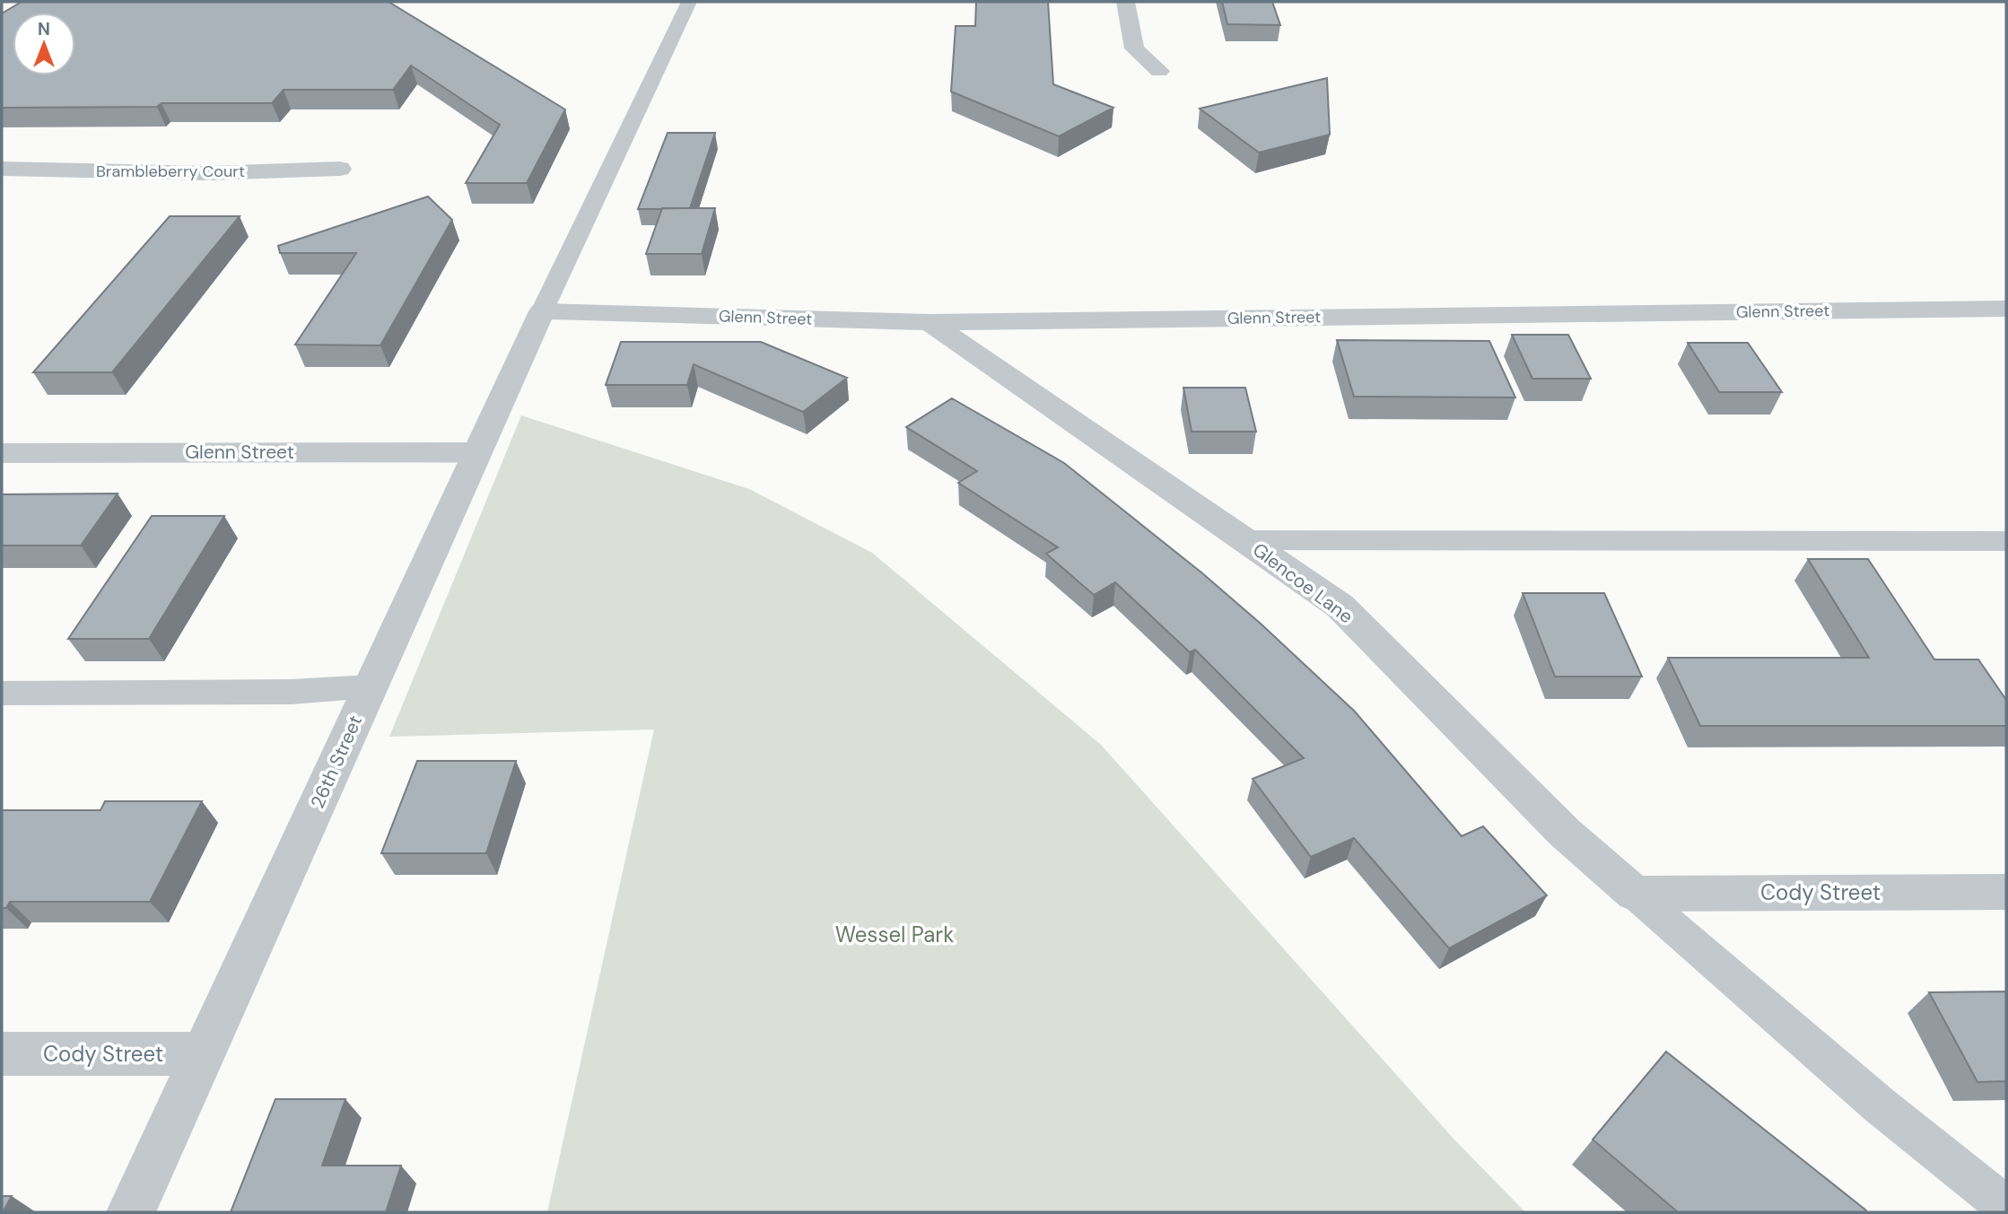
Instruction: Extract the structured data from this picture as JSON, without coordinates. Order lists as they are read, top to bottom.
{
  "streets": {
    "street": [
      "Brambleberry Court",
      "Glenn Street",
      "Glencoe Lane",
      "26th Street",
      "Cody Street"
    ]
  },
  "crossings": [
    ["Glenn Street", "Glencoe Lane"],
    ["Glenn Street", "26th Street"],
    ["Glencoe Lane", "Cody Street"],
    ["26th Street", "Cody Street"]
  ],
  "parks": ["Wessel Park"],
  "north": "top"
}
